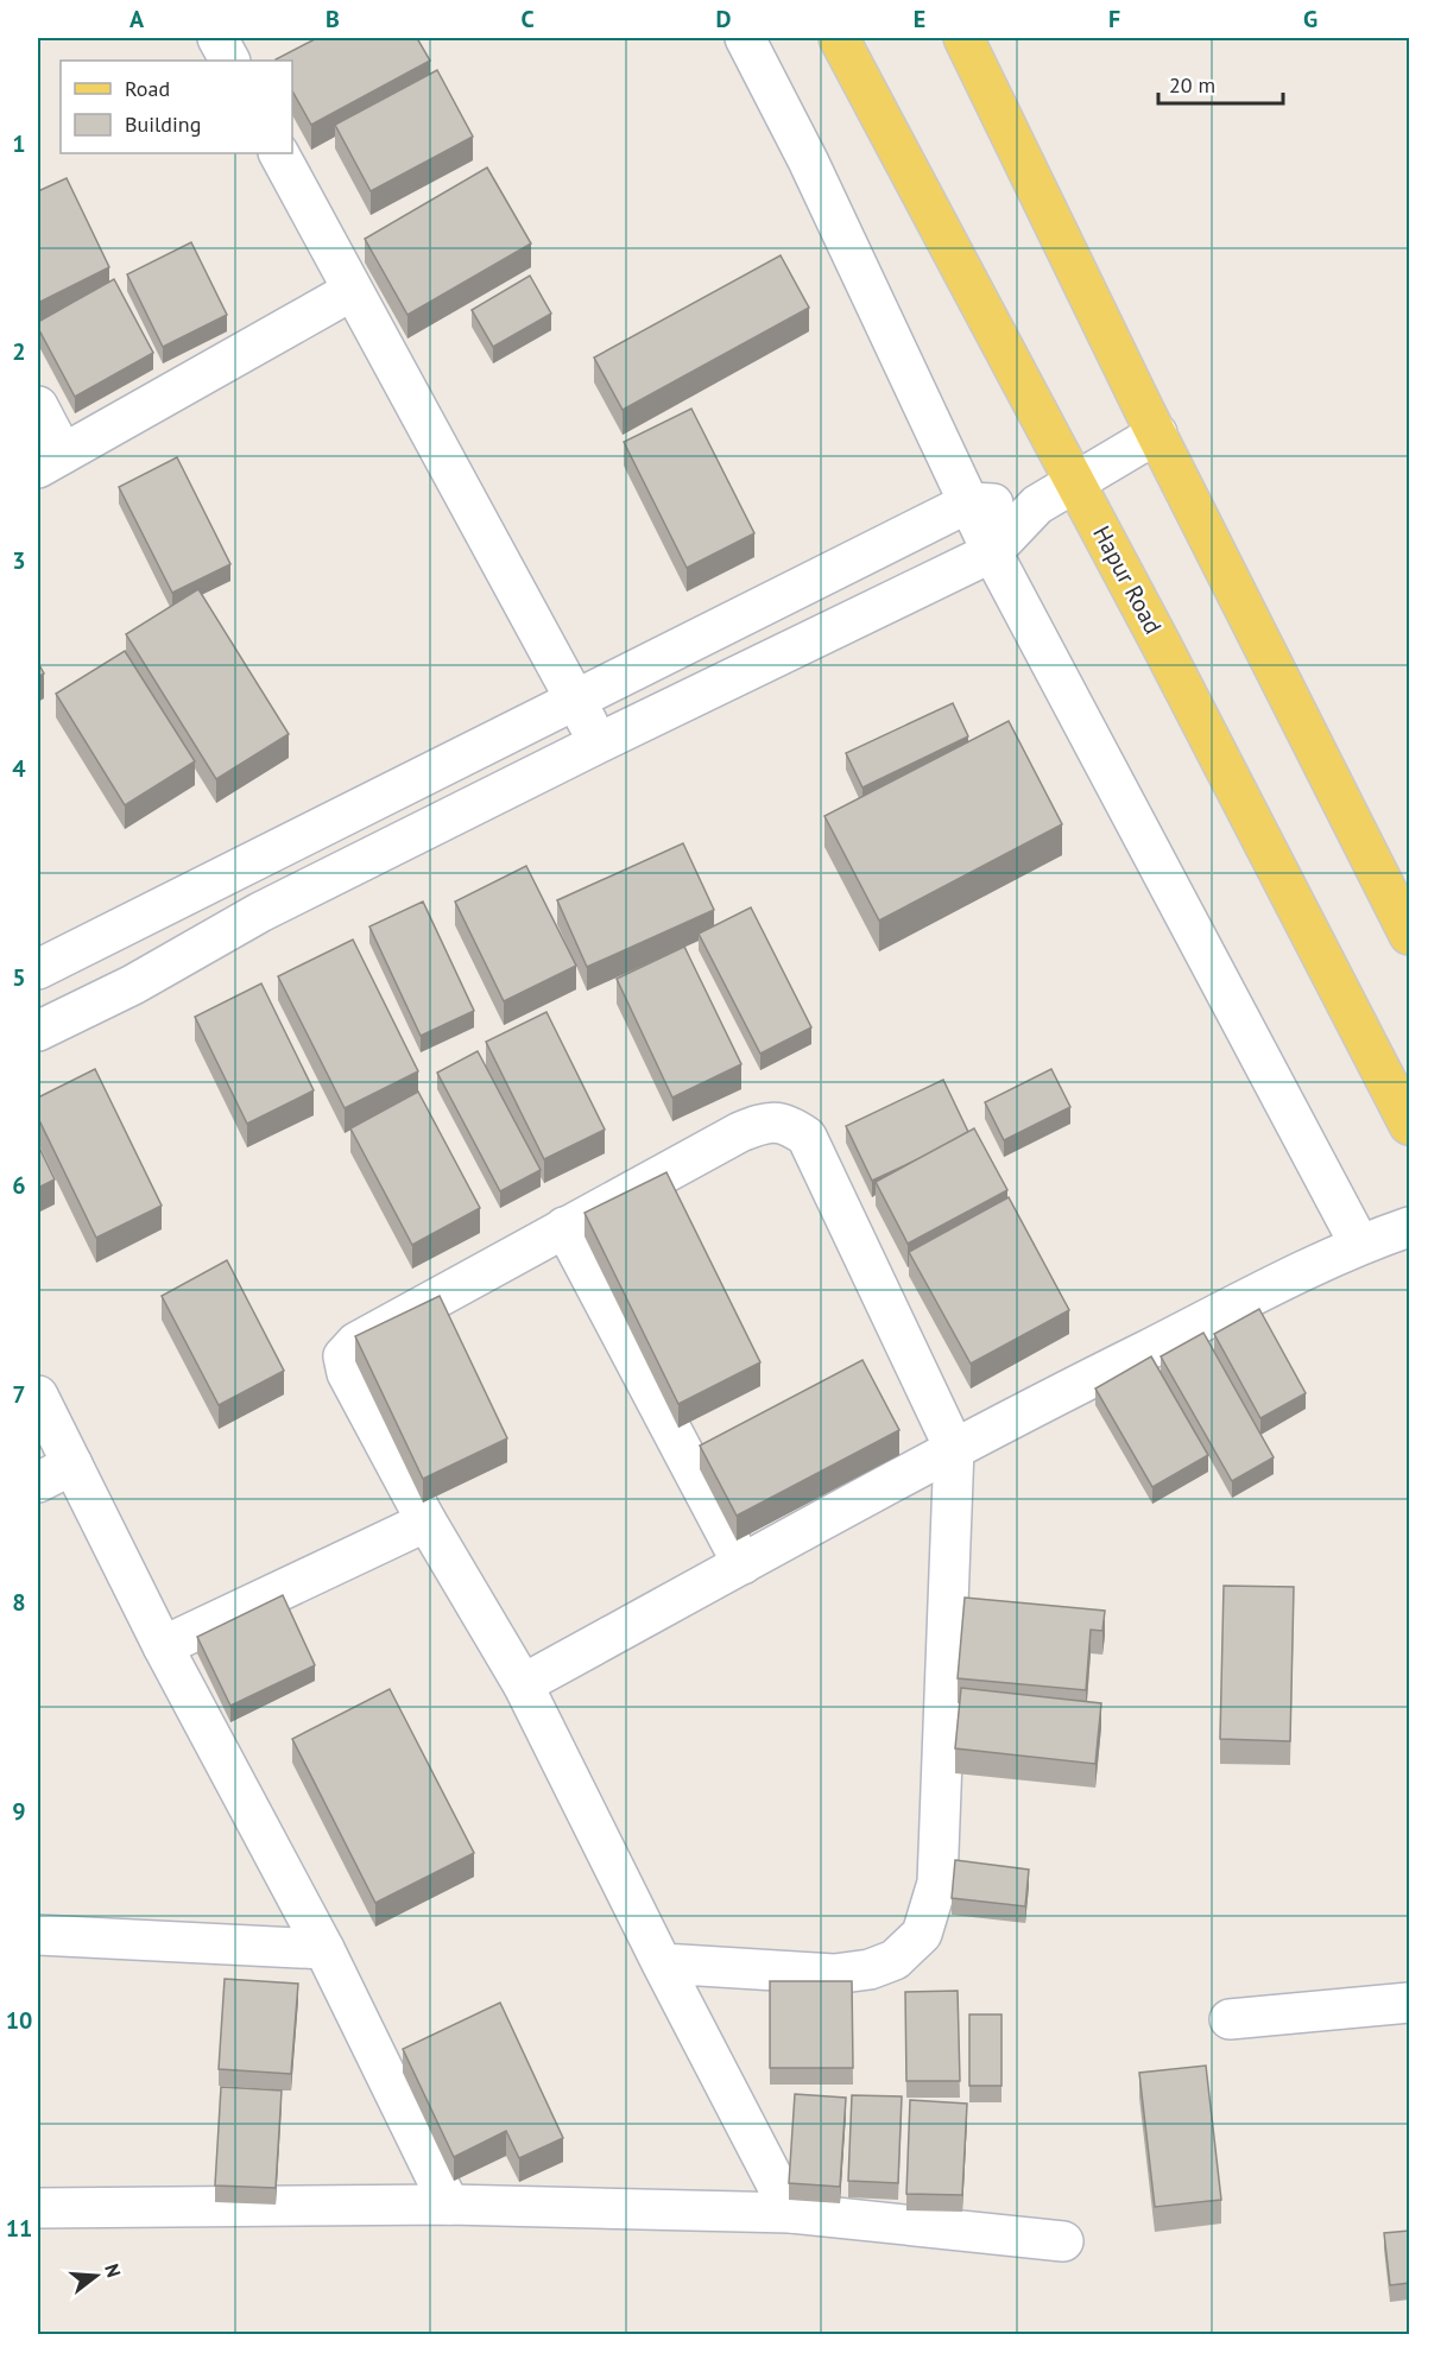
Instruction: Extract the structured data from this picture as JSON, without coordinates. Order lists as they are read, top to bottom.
{
  "streets": {
    "main road": ["Hapur Road"]
  },
  "legend": ["Road", "Building"],
  "scale_bar": "20 m",
  "north": "right",
  "grid": {
    "columns": [
      "A",
      "B",
      "C",
      "D",
      "E",
      "F",
      "G"
    ],
    "rows": [
      "1",
      "2",
      "3",
      "4",
      "5",
      "6",
      "7",
      "8",
      "9",
      "10",
      "11"
    ]
  }
}
